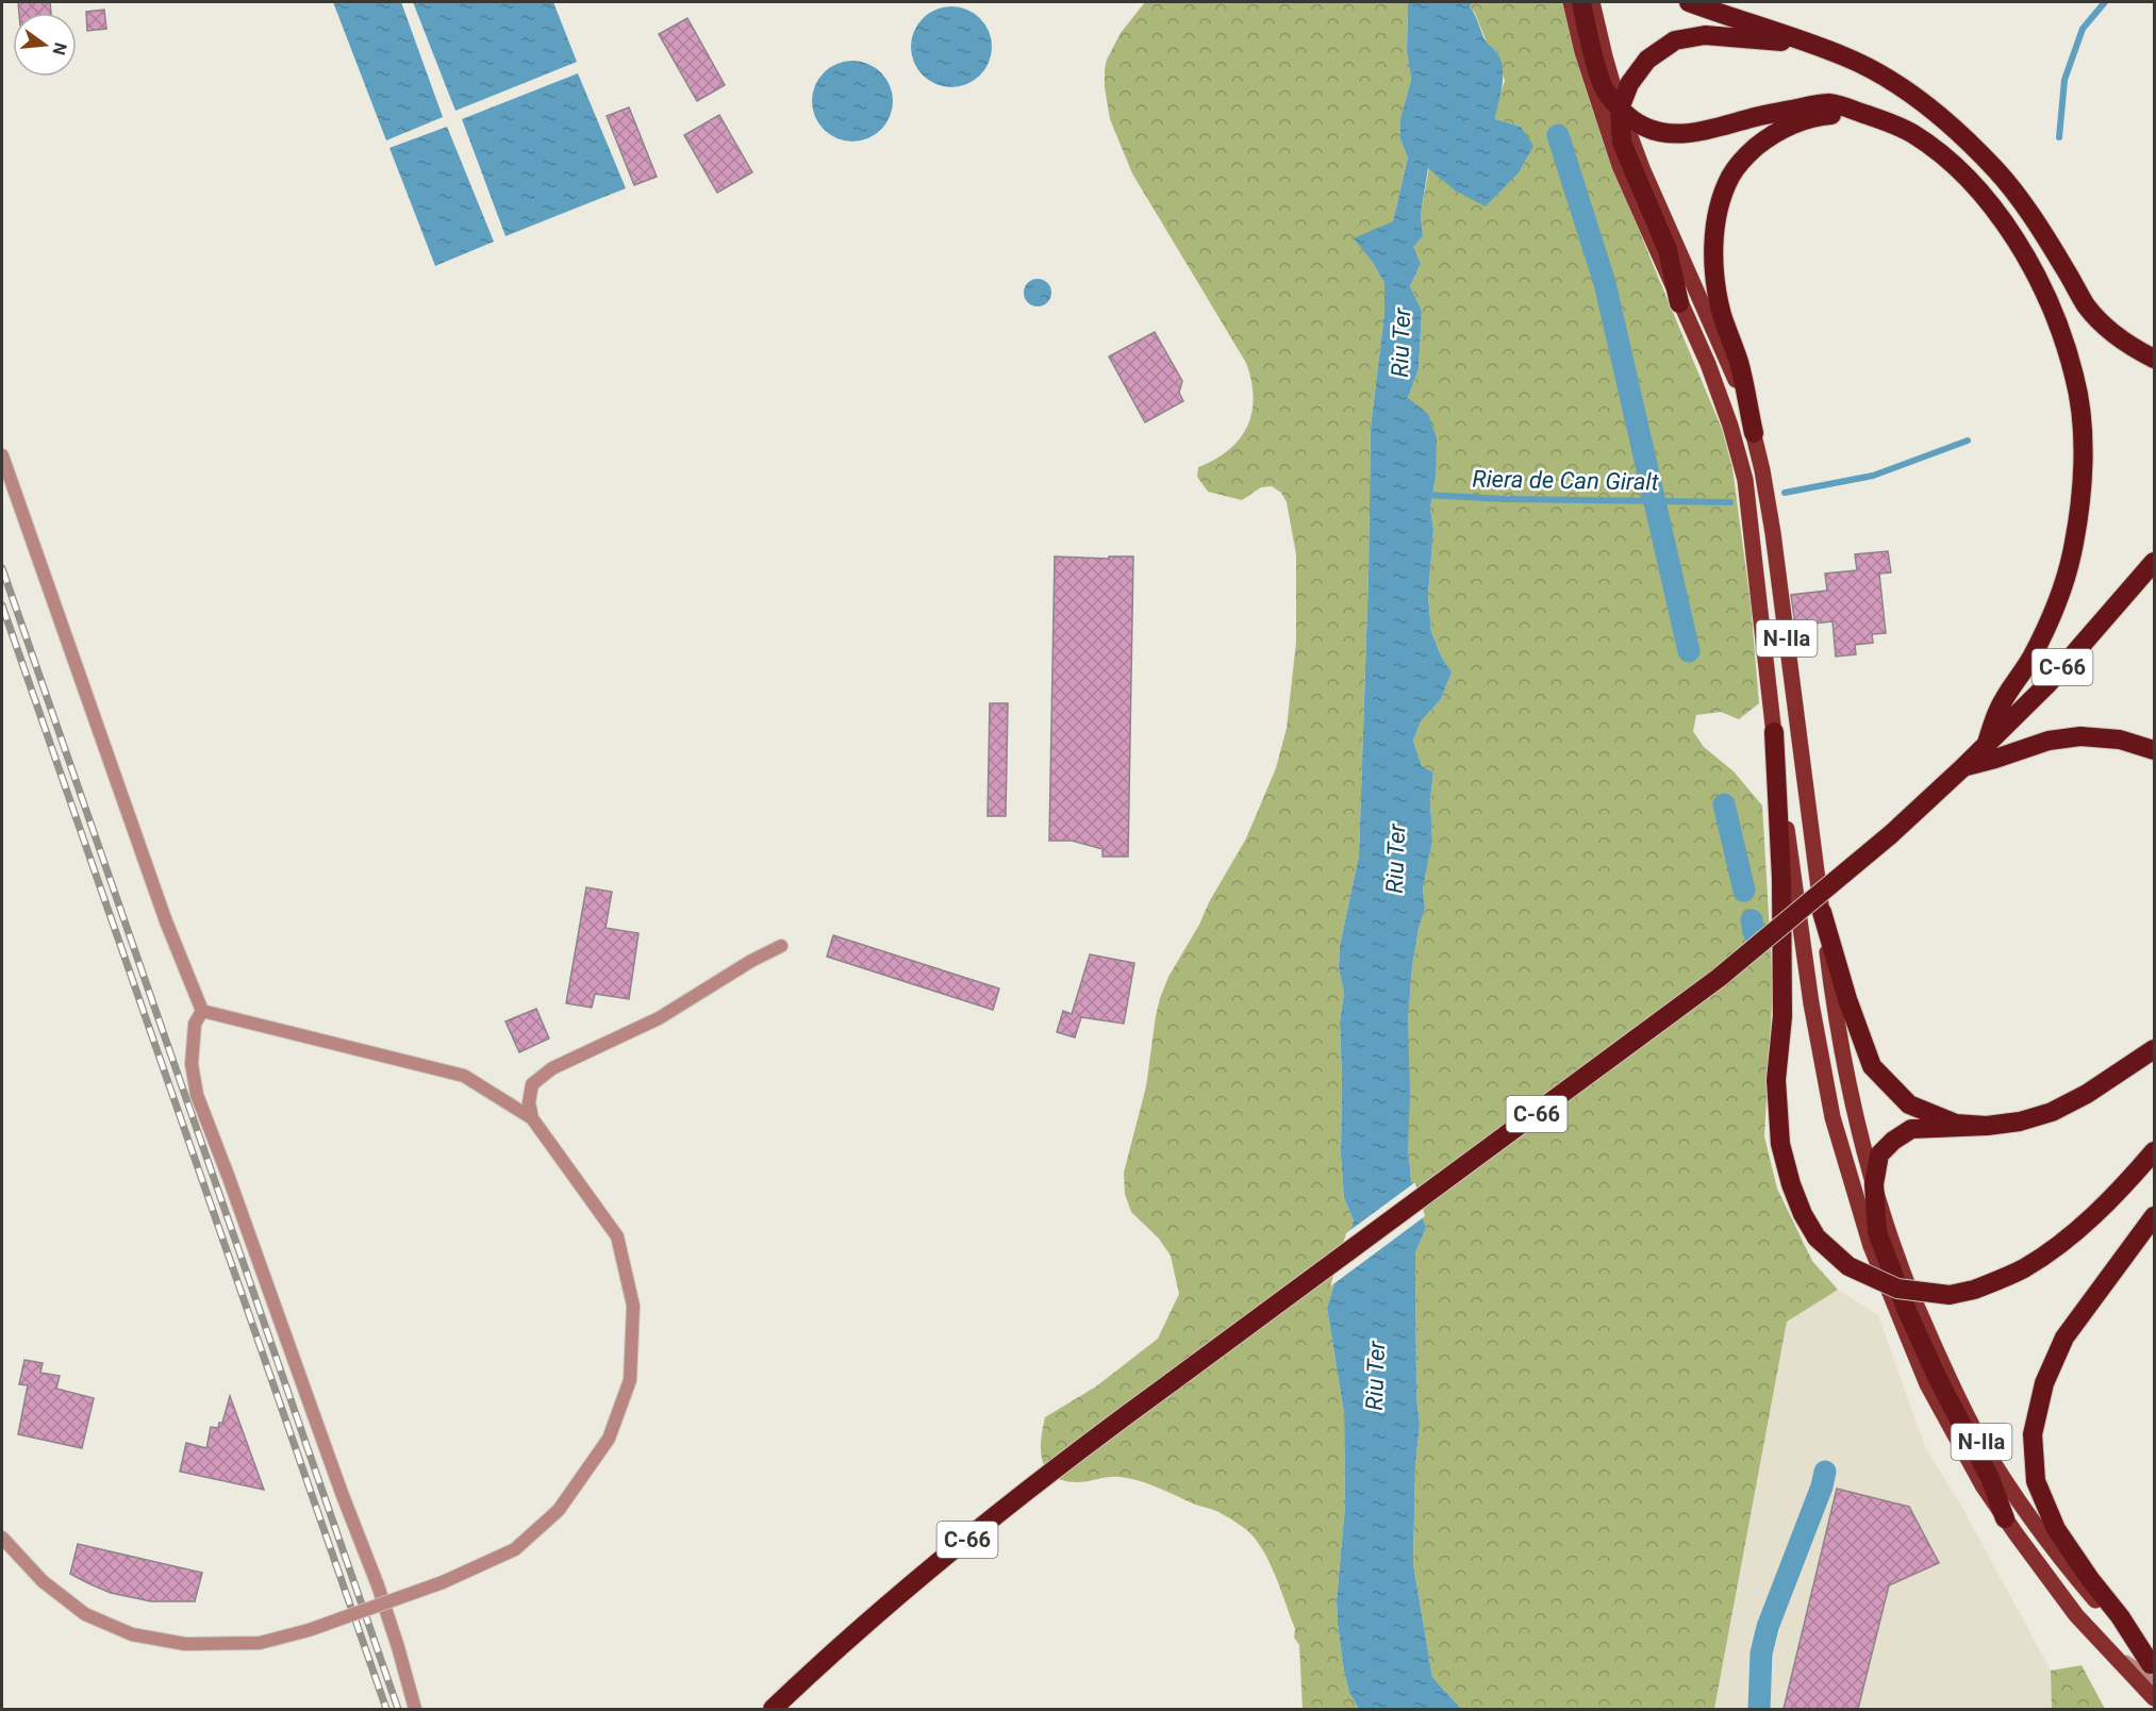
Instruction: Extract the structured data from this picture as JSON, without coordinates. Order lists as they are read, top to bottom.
{
  "streets": {
    "highway": ["C-66"],
    "main road": ["N-IIa"]
  },
  "water": ["Riu Ter", "Riera de Can Giralt"],
  "north": "right"
}
